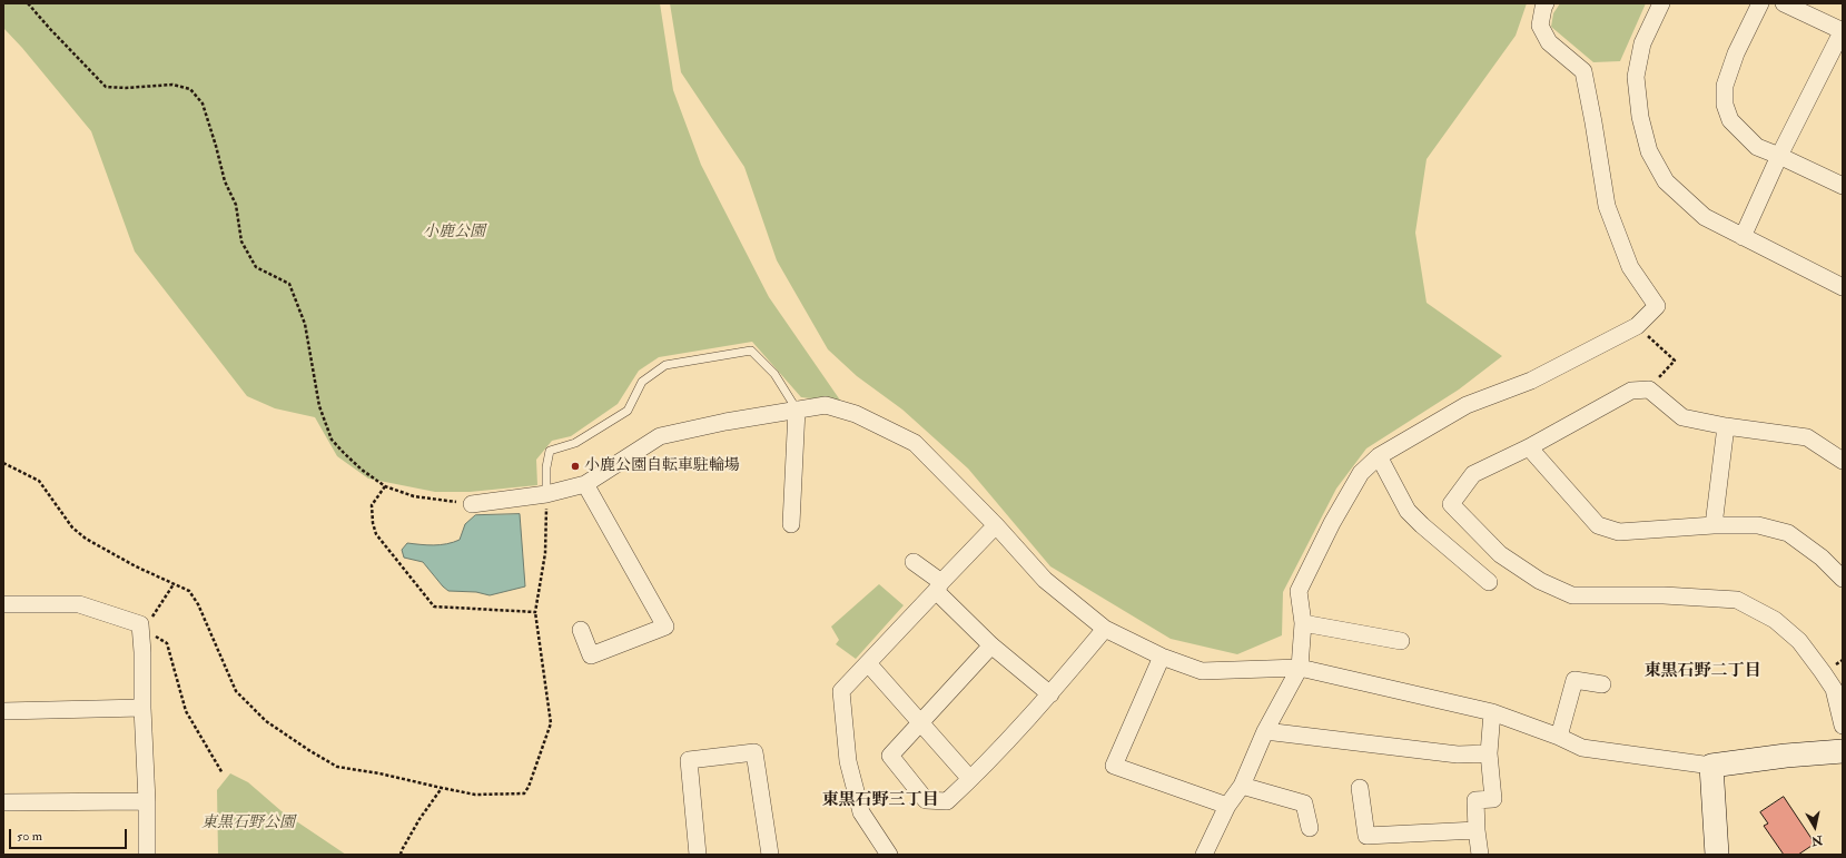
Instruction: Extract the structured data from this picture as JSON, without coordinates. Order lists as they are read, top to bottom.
{
  "districts": ["東黒石野二丁目", "東黒石野三丁目"],
  "parks": ["小鹿公園", "東黒石野公園"],
  "places": ["小鹿公園自転車駐輪場"],
  "scale_bar": "50 m",
  "north": "bottom"
}
